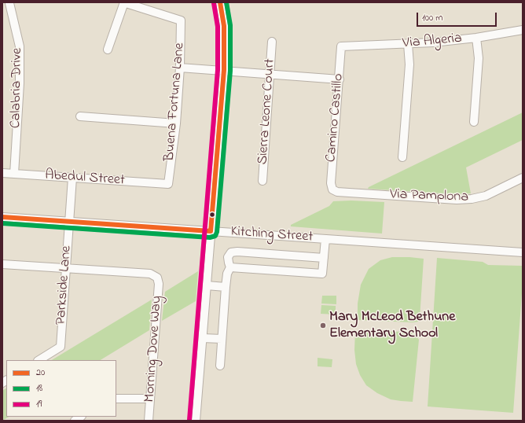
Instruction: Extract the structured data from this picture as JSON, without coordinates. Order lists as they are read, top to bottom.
{
  "streets": {
    "street": [
      "Via Algeria",
      "Calabria Drive",
      "Buena Fortuna Lane",
      "Sierra Leone Court",
      "Camino Castillo",
      "Abedul Street",
      "Via Pamplona",
      "Kitching Street",
      "Parkside Lane",
      "Morning Dove Way"
    ]
  },
  "crossings": [
    ["Via Algeria", "Camino Castillo"],
    ["Calabria Drive", "Abedul Street"],
    ["Buena Fortuna Lane", "Abedul Street"],
    ["Camino Castillo", "Via Pamplona"],
    ["Abedul Street", "Parkside Lane"],
    ["Kitching Street", "Parkside Lane"],
    ["Parkside Lane", "Morning Dove Way"]
  ],
  "places": ["Mary McLeod Bethune Elementary School"],
  "lines": ["transit line 20", "transit line 18", "transit line 19"],
  "legend": ["20", "18", "19"],
  "scale_bar": "100 m"
}
